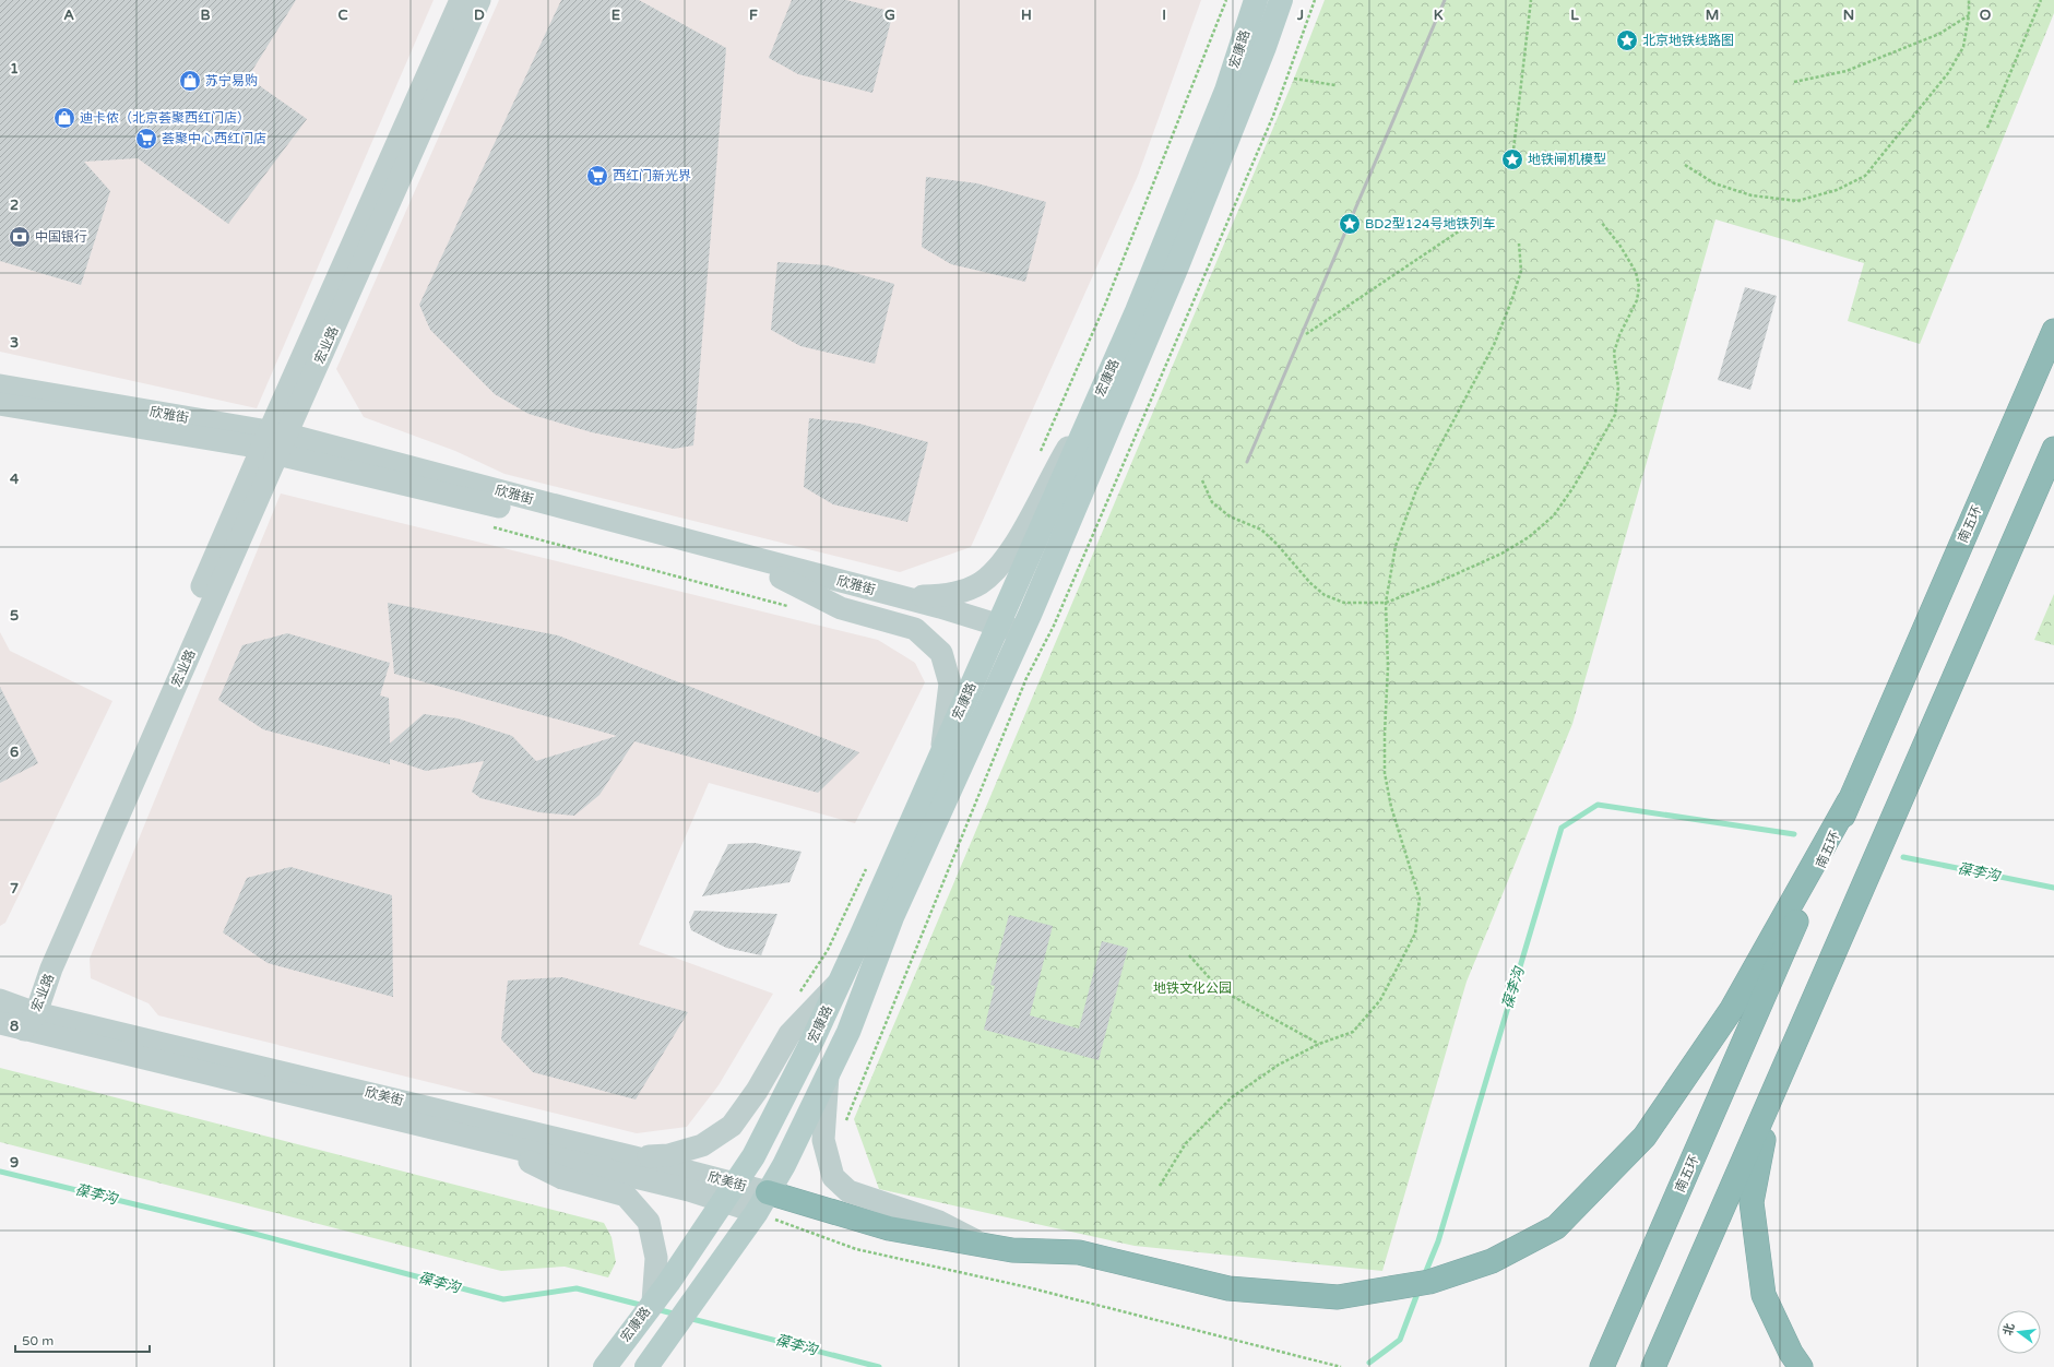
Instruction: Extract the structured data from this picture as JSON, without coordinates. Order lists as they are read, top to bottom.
{
  "streets": {
    "highway": ["南五环"],
    "main road": ["宏康路"],
    "street": ["宏业路", "欣雅街", "欣美街"]
  },
  "crossings": [
    ["宏康路", "欣雅街"],
    ["宏康路", "欣美街"],
    ["宏业路", "欣雅街"],
    ["宏业路", "欣美街"]
  ],
  "water": ["葆李沟"],
  "parks": ["地铁文化公园"],
  "places": {
    "place": ["北京地铁线路图", "地铁闸机模型", "BD2型124号地铁列车"],
    "shop": ["苏宁易购", "迪卡侬（北京荟聚西红门店）"],
    "supermarket": ["荟聚中心西红门店", "西红门新光界"],
    "bank": ["中国银行"]
  },
  "scale_bar": "50 m",
  "north": "left",
  "grid": {
    "columns": [
      "A",
      "B",
      "C",
      "D",
      "E",
      "F",
      "G",
      "H",
      "I",
      "J",
      "K",
      "L",
      "M",
      "N",
      "O"
    ],
    "rows": [
      "1",
      "2",
      "3",
      "4",
      "5",
      "6",
      "7",
      "8",
      "9"
    ]
  }
}
